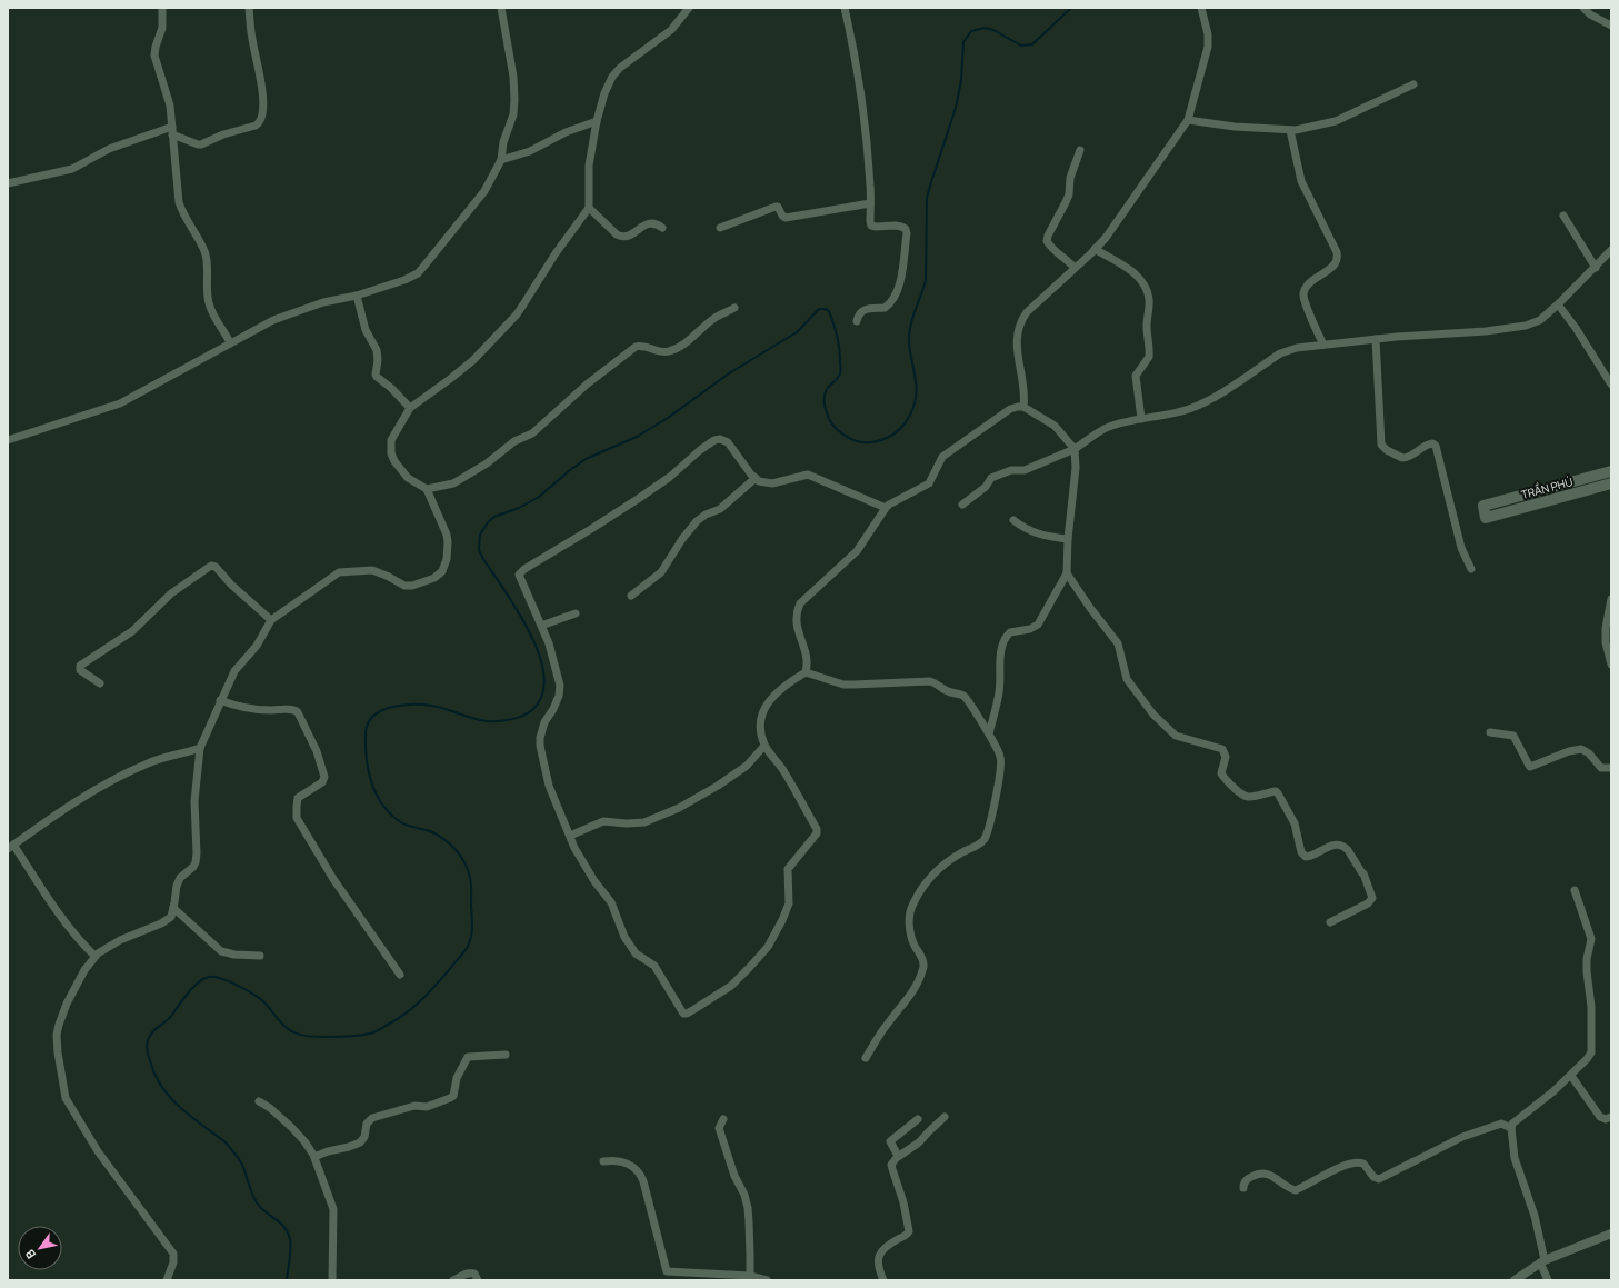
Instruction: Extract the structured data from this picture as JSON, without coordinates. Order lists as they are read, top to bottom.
{
  "streets": {
    "main road": ["TRẦN PHÚ"]
  },
  "north": "bottom left"
}
